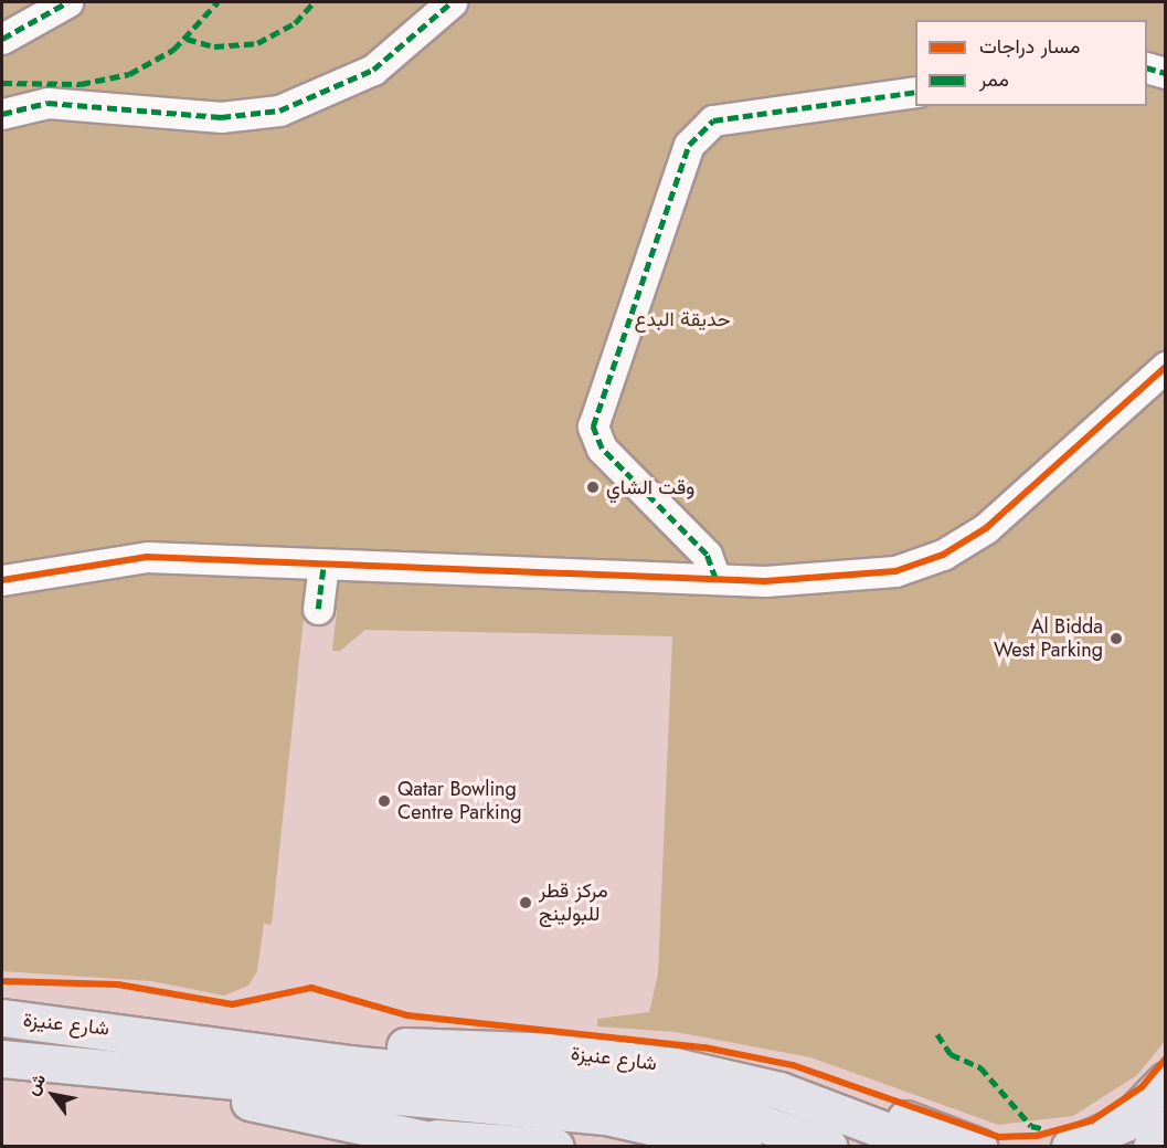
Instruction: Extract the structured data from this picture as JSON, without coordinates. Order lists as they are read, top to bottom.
{
  "streets": {
    "main road": ["شارع عنيزة"]
  },
  "parks": ["حديقة البدع"],
  "places": [
    "وقت الشاي",
    "Al Bidda West Parking",
    "Qatar Bowling Centre Parking",
    "مركز قطر للبولينج"
  ],
  "legend": ["مسار دراجات", "ممر"],
  "north": "top left"
}
